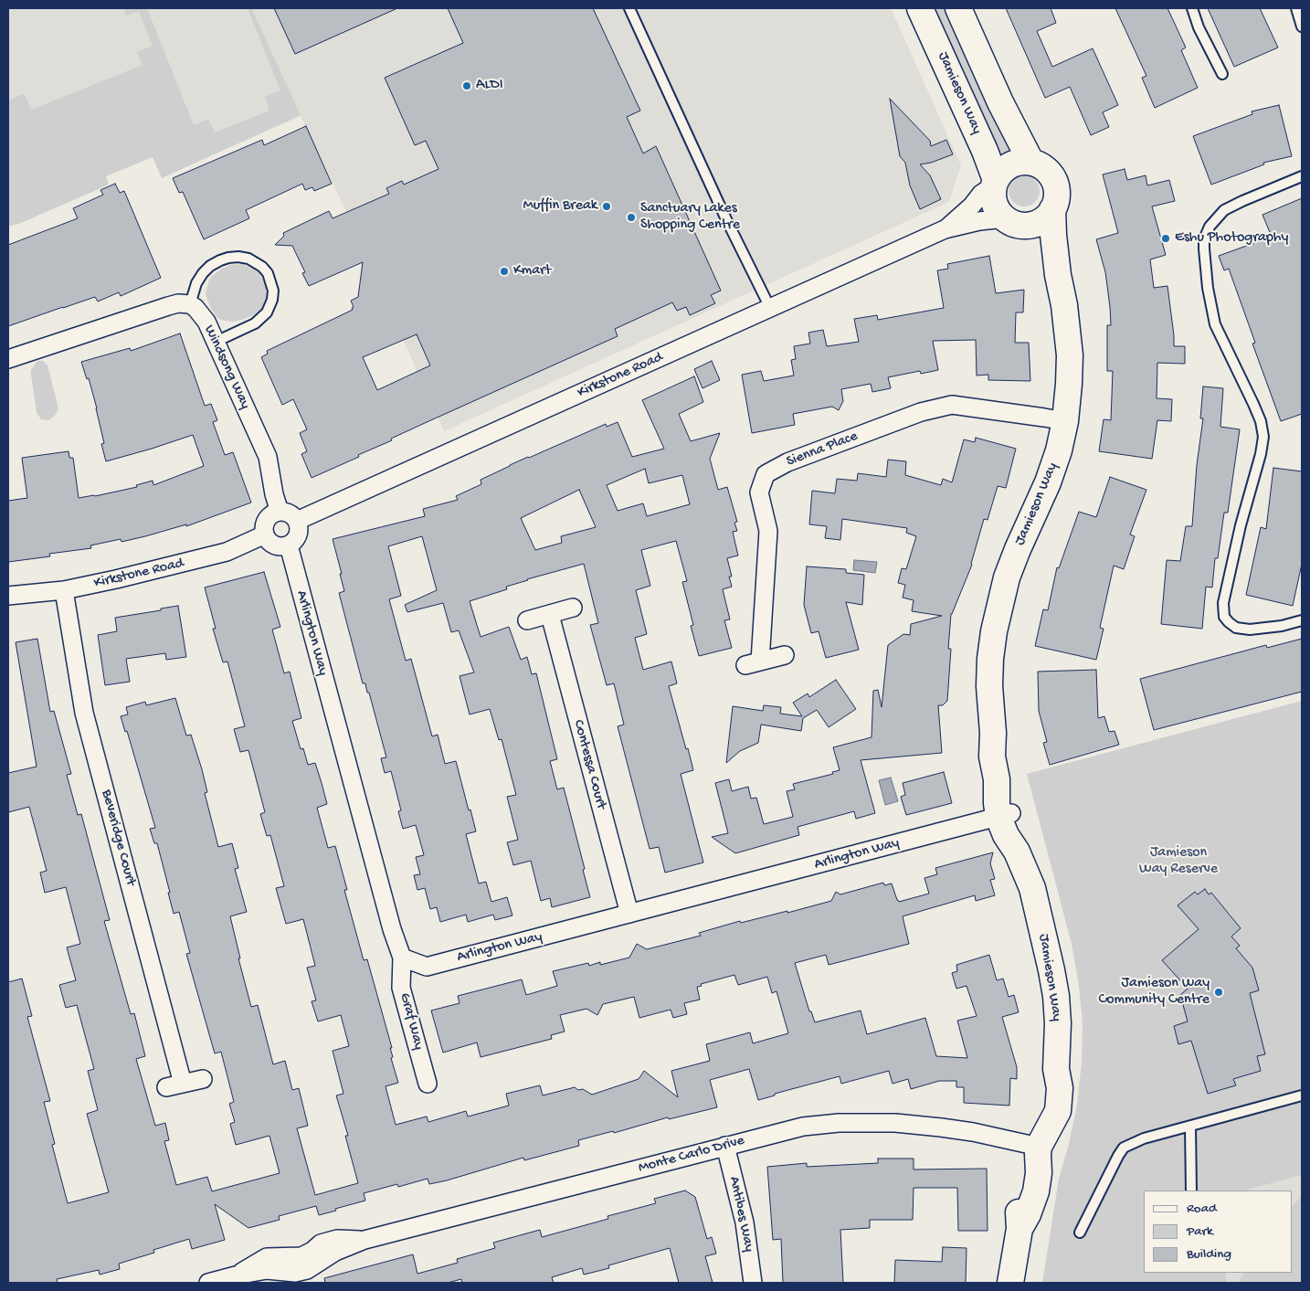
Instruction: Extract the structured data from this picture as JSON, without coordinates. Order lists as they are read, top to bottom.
{
  "streets": {
    "street": [
      "Jamieson Way",
      "Windsong Way",
      "Kirkstone Road",
      "Sienna Place",
      "Arlington Way",
      "Contessa Court",
      "Beveridge Court",
      "Graf Way",
      "Monte Carlo Drive",
      "Antibes Way"
    ]
  },
  "crossings": [
    ["Jamieson Way", "Kirkstone Road"],
    ["Jamieson Way", "Sienna Place"],
    ["Jamieson Way", "Arlington Way"],
    ["Jamieson Way", "Monte Carlo Drive"],
    ["Windsong Way", "Kirkstone Road"],
    ["Windsong Way", "Arlington Way"],
    ["Kirkstone Road", "Arlington Way"],
    ["Kirkstone Road", "Beveridge Court"],
    ["Arlington Way", "Contessa Court"],
    ["Arlington Way", "Graf Way"],
    ["Monte Carlo Drive", "Antibes Way"]
  ],
  "parks": ["Jamieson Way Reserve"],
  "places": [
    "ALDI",
    "Muffin Break",
    "Sanctuary Lakes Shopping Centre",
    "Eshu Photography",
    "Kmart",
    "Jamieson Way Community Centre"
  ],
  "legend": ["Road", "Park", "Building"]
}
